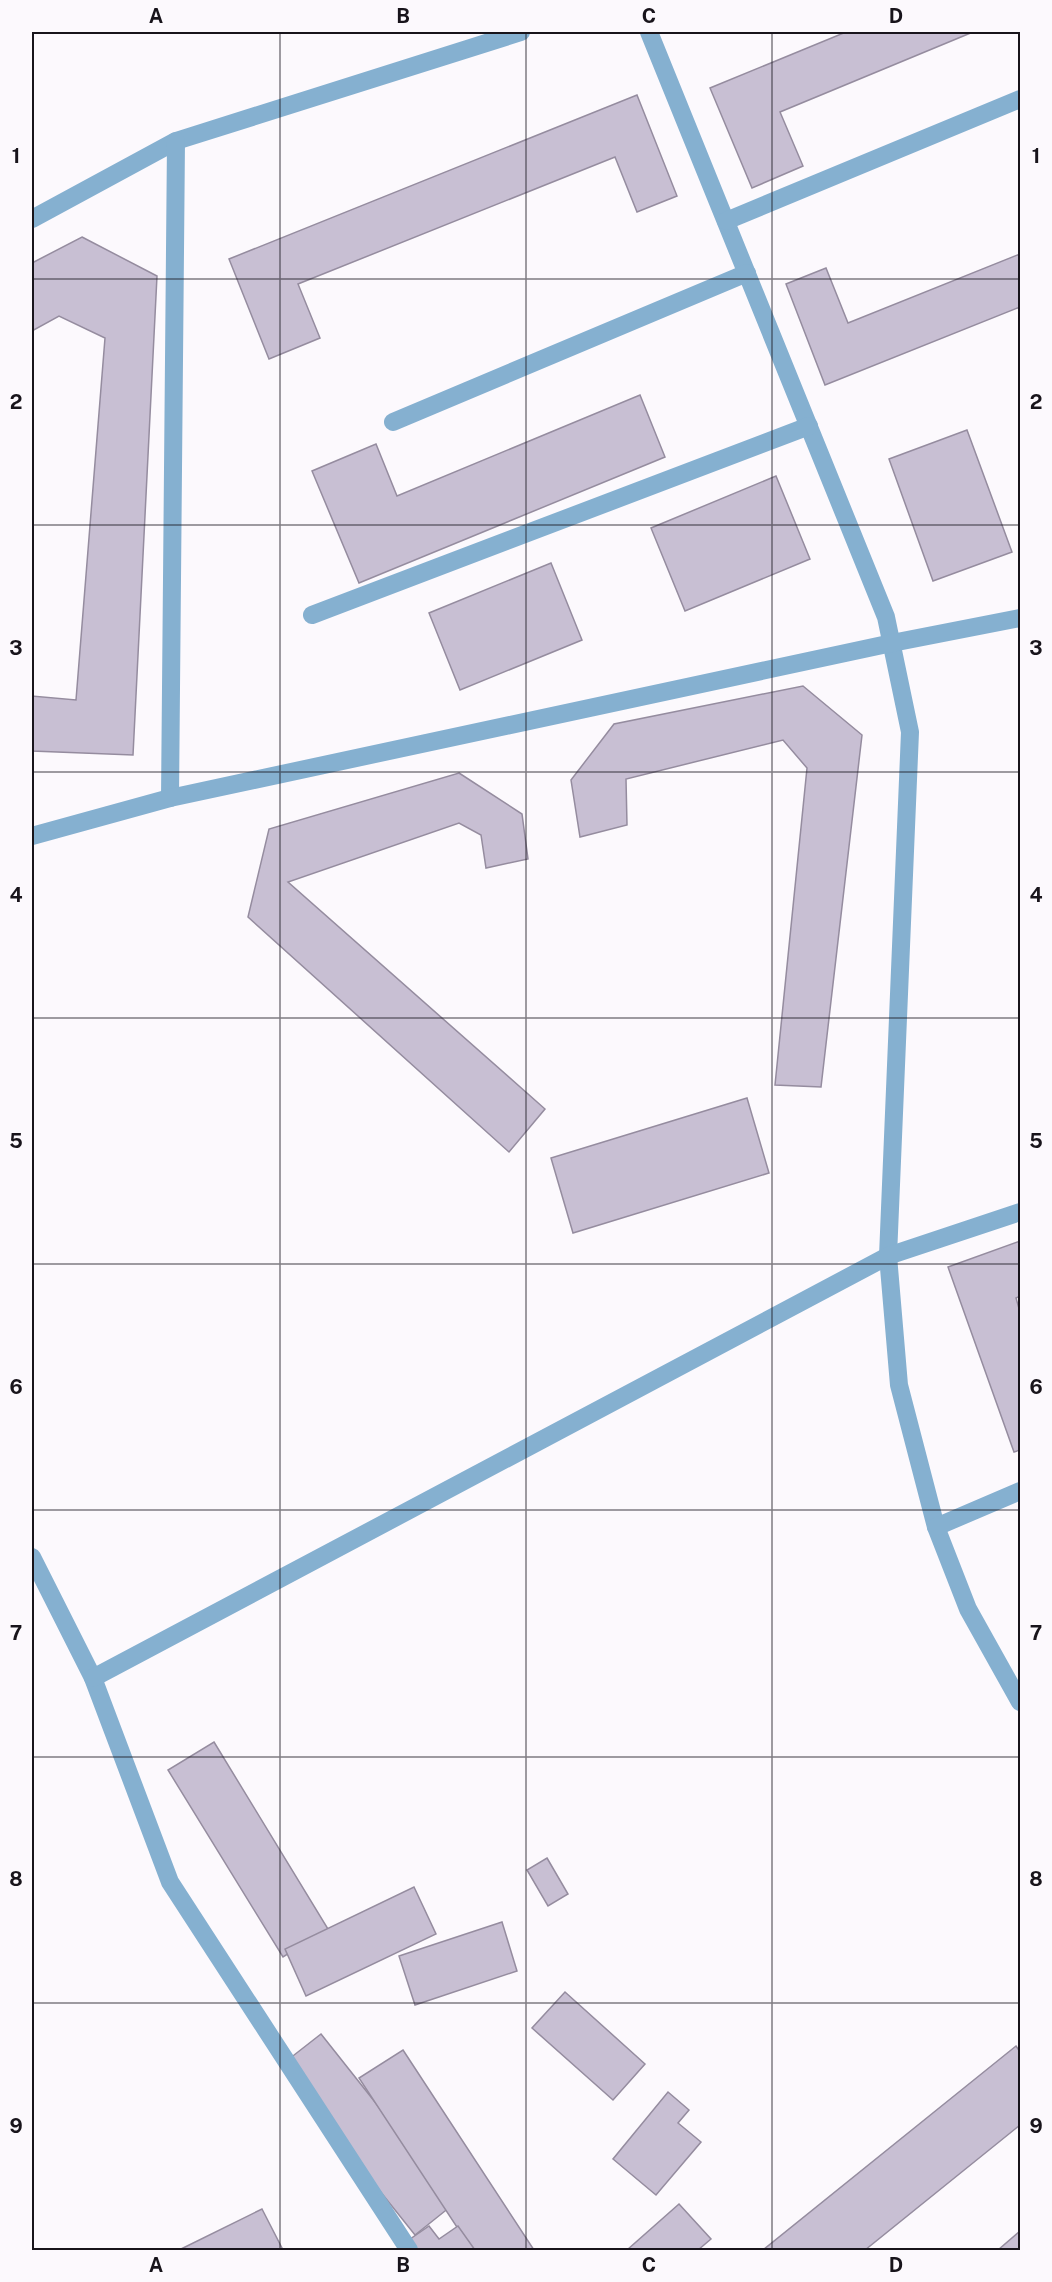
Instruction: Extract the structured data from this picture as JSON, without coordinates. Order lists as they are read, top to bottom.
{
  "grid": {
    "columns": [
      "A",
      "B",
      "C",
      "D"
    ],
    "rows": [
      "1",
      "2",
      "3",
      "4",
      "5",
      "6",
      "7",
      "8",
      "9"
    ]
  }
}
